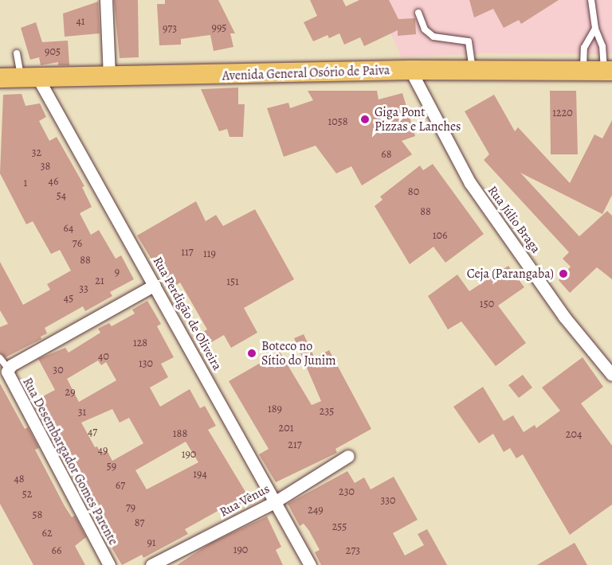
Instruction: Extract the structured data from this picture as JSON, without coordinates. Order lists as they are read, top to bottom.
{
  "streets": {
    "main road": ["Avenida General Osório de Paiva"],
    "street": [
      "Rua Júlio Braga",
      "Rua Perdigão de Oliveira",
      "Rua Desembargador Gomes Parente",
      "Rua Vênus"
    ]
  },
  "crossings": [
    ["Avenida General Osório de Paiva", "Rua Júlio Braga"],
    ["Avenida General Osório de Paiva", "Rua Perdigão de Oliveira"],
    ["Rua Perdigão de Oliveira", "Rua Vênus"]
  ],
  "places": ["Giga Pont Pizzas e Lanches", "Ceja (Parangaba)", "Boteco no Sítio do Junim"],
  "house_numbers": [
    "41",
    "995",
    "973",
    "905",
    "1220",
    "1058",
    "32",
    "68",
    "38",
    "46",
    "1",
    "80",
    "54",
    "88",
    "64",
    "106",
    "76",
    "117",
    "119",
    "88",
    "9",
    "21",
    "151",
    "33",
    "45",
    "150",
    "128",
    "40",
    "130",
    "30",
    "29",
    "189",
    "235",
    "31",
    "201",
    "47",
    "188",
    "204",
    "217",
    "49",
    "190",
    "59",
    "194",
    "48",
    "67",
    "230",
    "52",
    "330",
    "79",
    "249",
    "58",
    "87",
    "255",
    "62",
    "91",
    "190",
    "66",
    "273"
  ]
}
